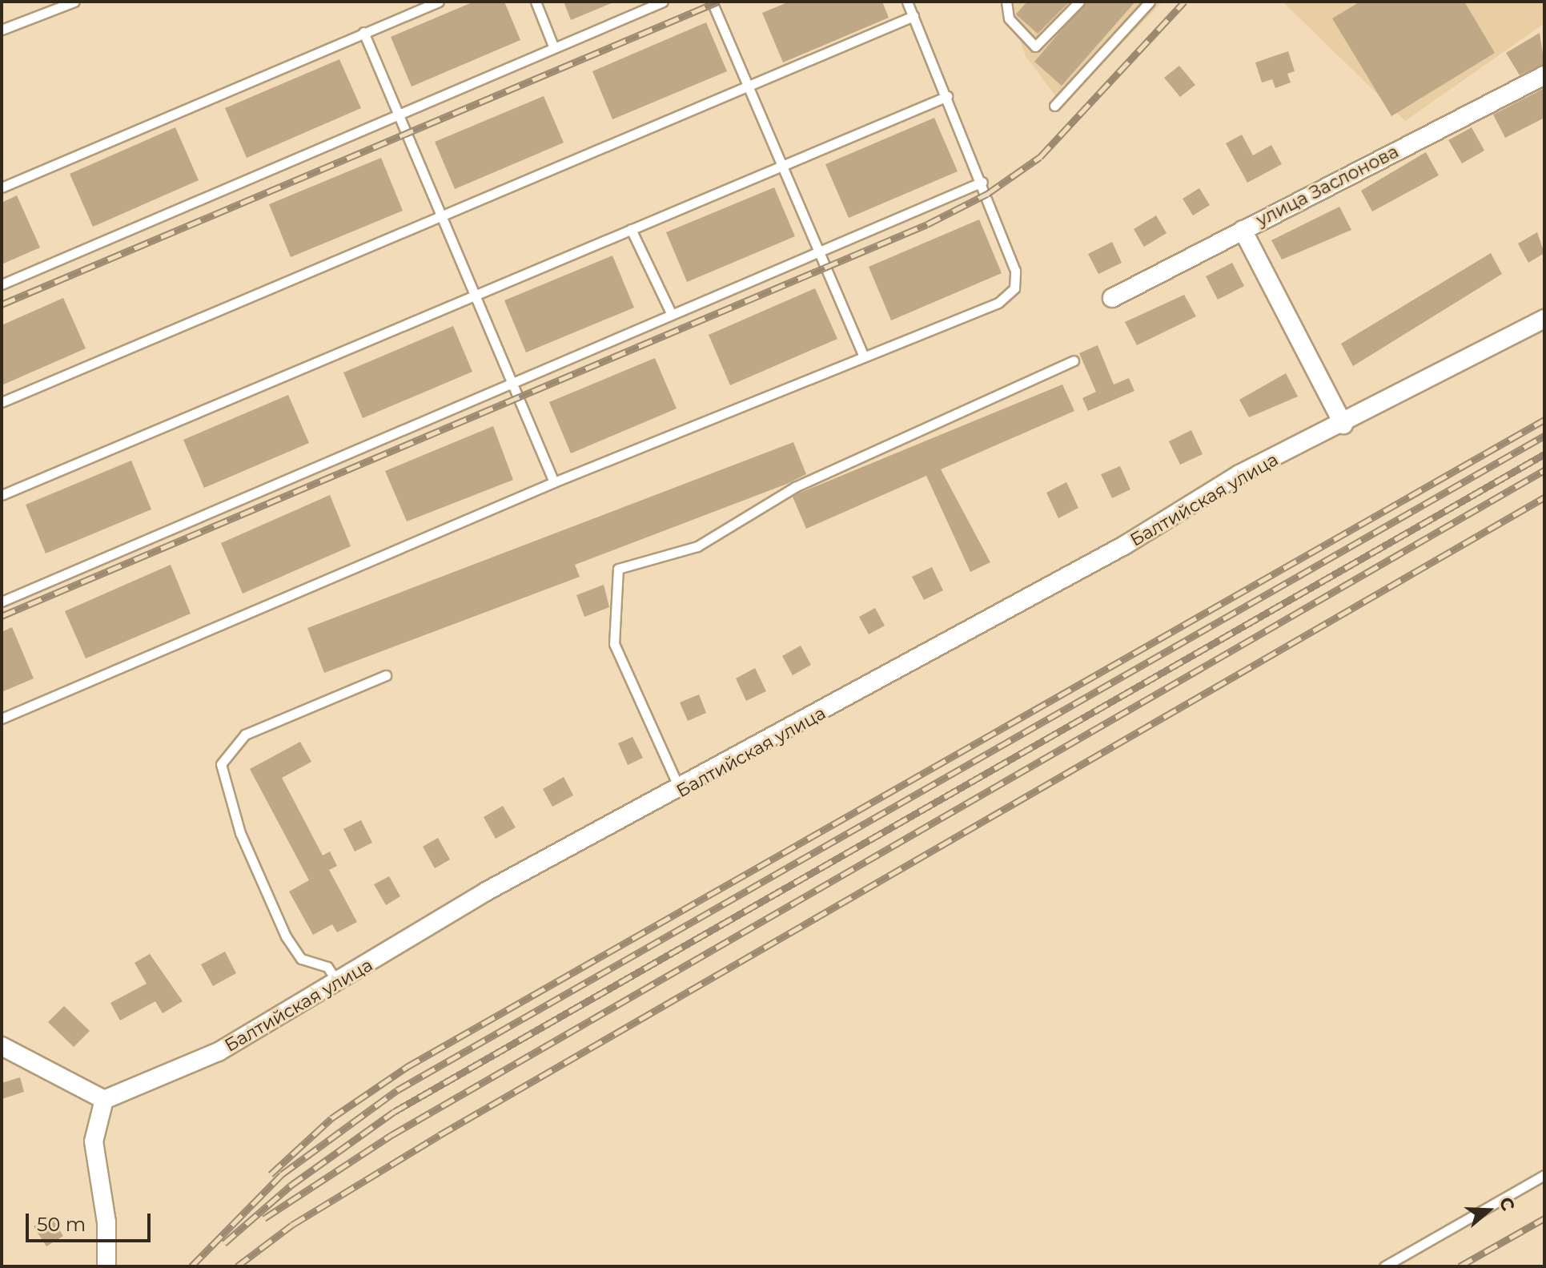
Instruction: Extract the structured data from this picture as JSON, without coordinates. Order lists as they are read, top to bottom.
{
  "streets": {
    "street": ["улица Заслонова", "Балтийская улица"]
  },
  "scale_bar": "50 m",
  "north": "right"
}
